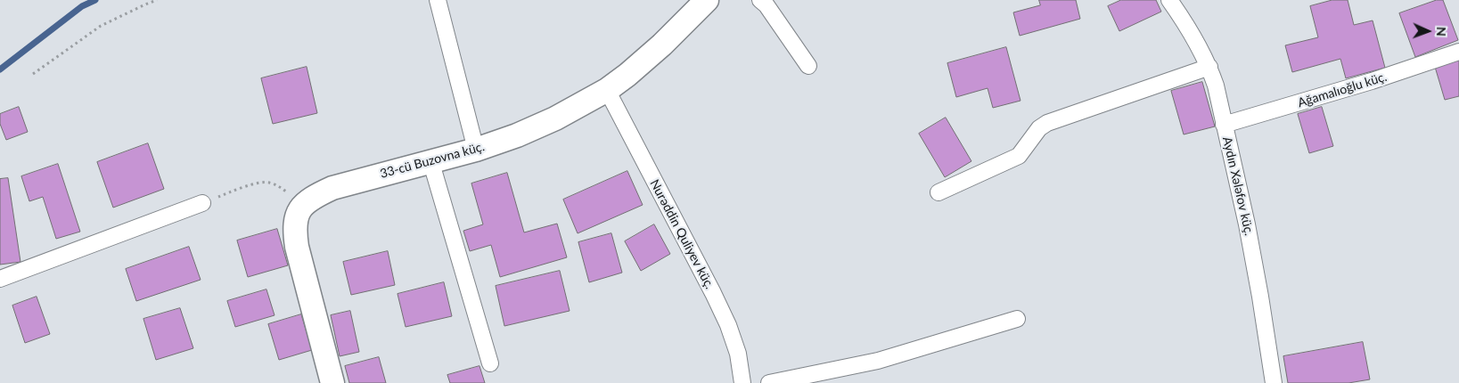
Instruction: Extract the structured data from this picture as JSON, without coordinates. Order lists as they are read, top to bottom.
{
  "streets": {
    "street": [
      "Ağamalıoğlu küç.",
      "33-cü Buzovna küç.",
      "Aydın Xələfov küç.",
      "Nurəddin Quliyev küç."
    ]
  },
  "crossings": [
    ["Ağamalıoğlu küç.", "Aydın Xələfov küç."],
    ["33-cü Buzovna küç.", "Nurəddin Quliyev küç."]
  ],
  "north": "right"
}
